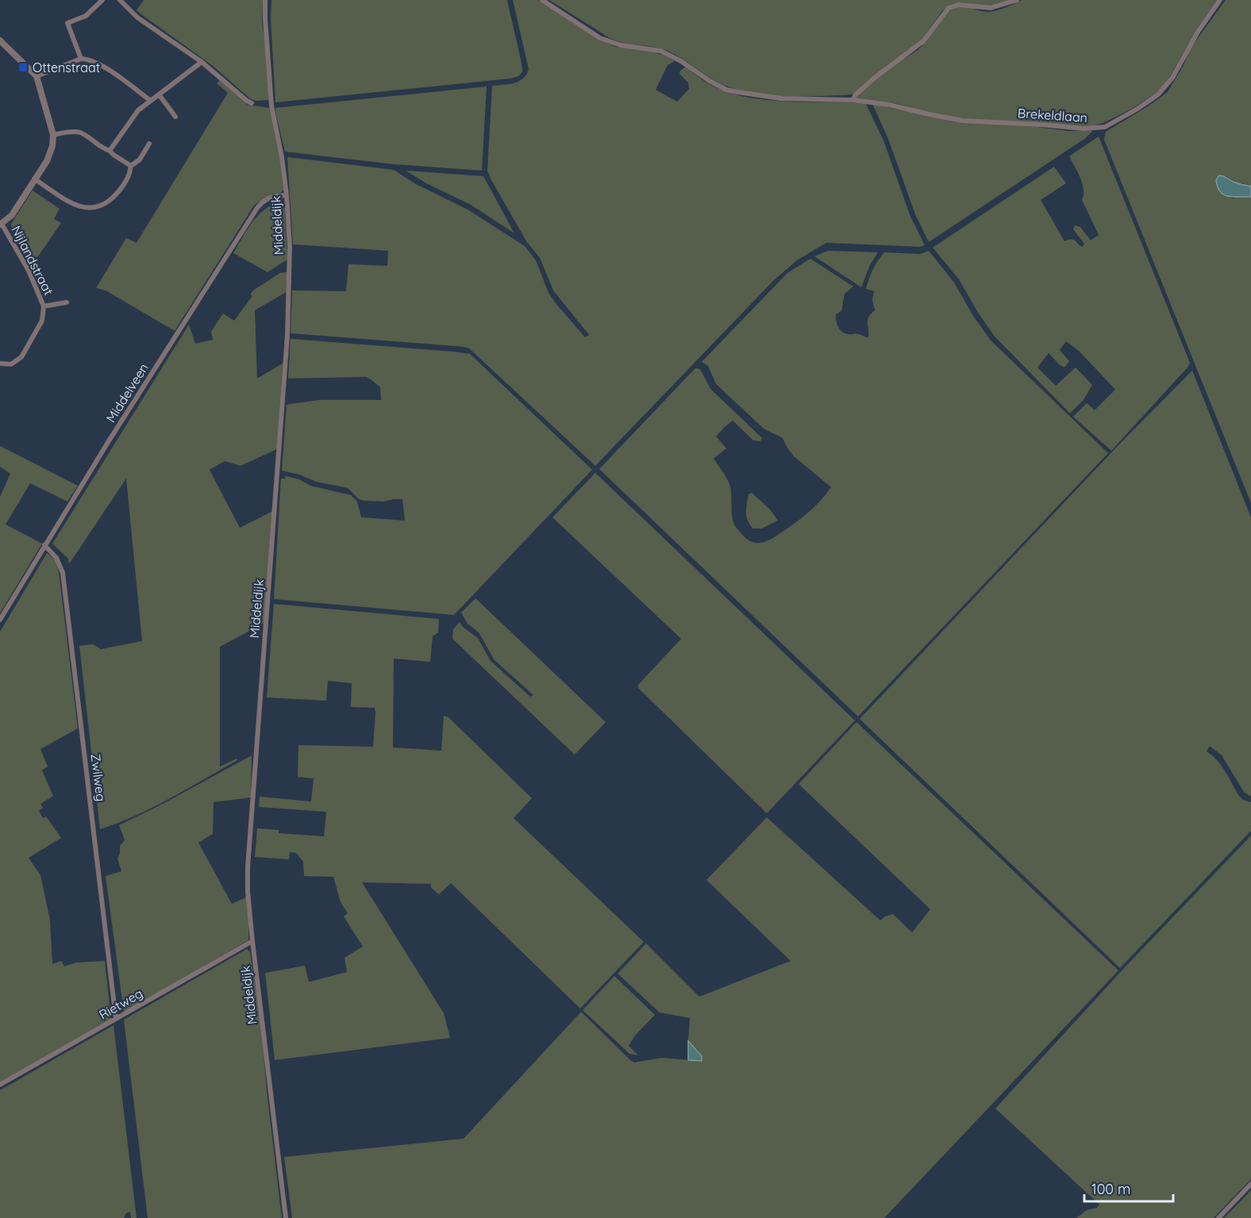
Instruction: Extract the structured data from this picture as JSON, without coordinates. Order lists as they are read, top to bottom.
{
  "streets": {
    "street": [
      "Brekeldlaan",
      "Middeldijk",
      "Nijlandstraat",
      "Middelveen",
      "Zwilweg",
      "Rietweg"
    ]
  },
  "crossings": [
    ["Middeldijk", "Middelveen"],
    ["Middeldijk", "Rietweg"],
    ["Middelveen", "Zwilweg"],
    ["Zwilweg", "Rietweg"]
  ],
  "places": {
    "transit": ["Ottenstraat"]
  },
  "scale_bar": "100 m"
}
